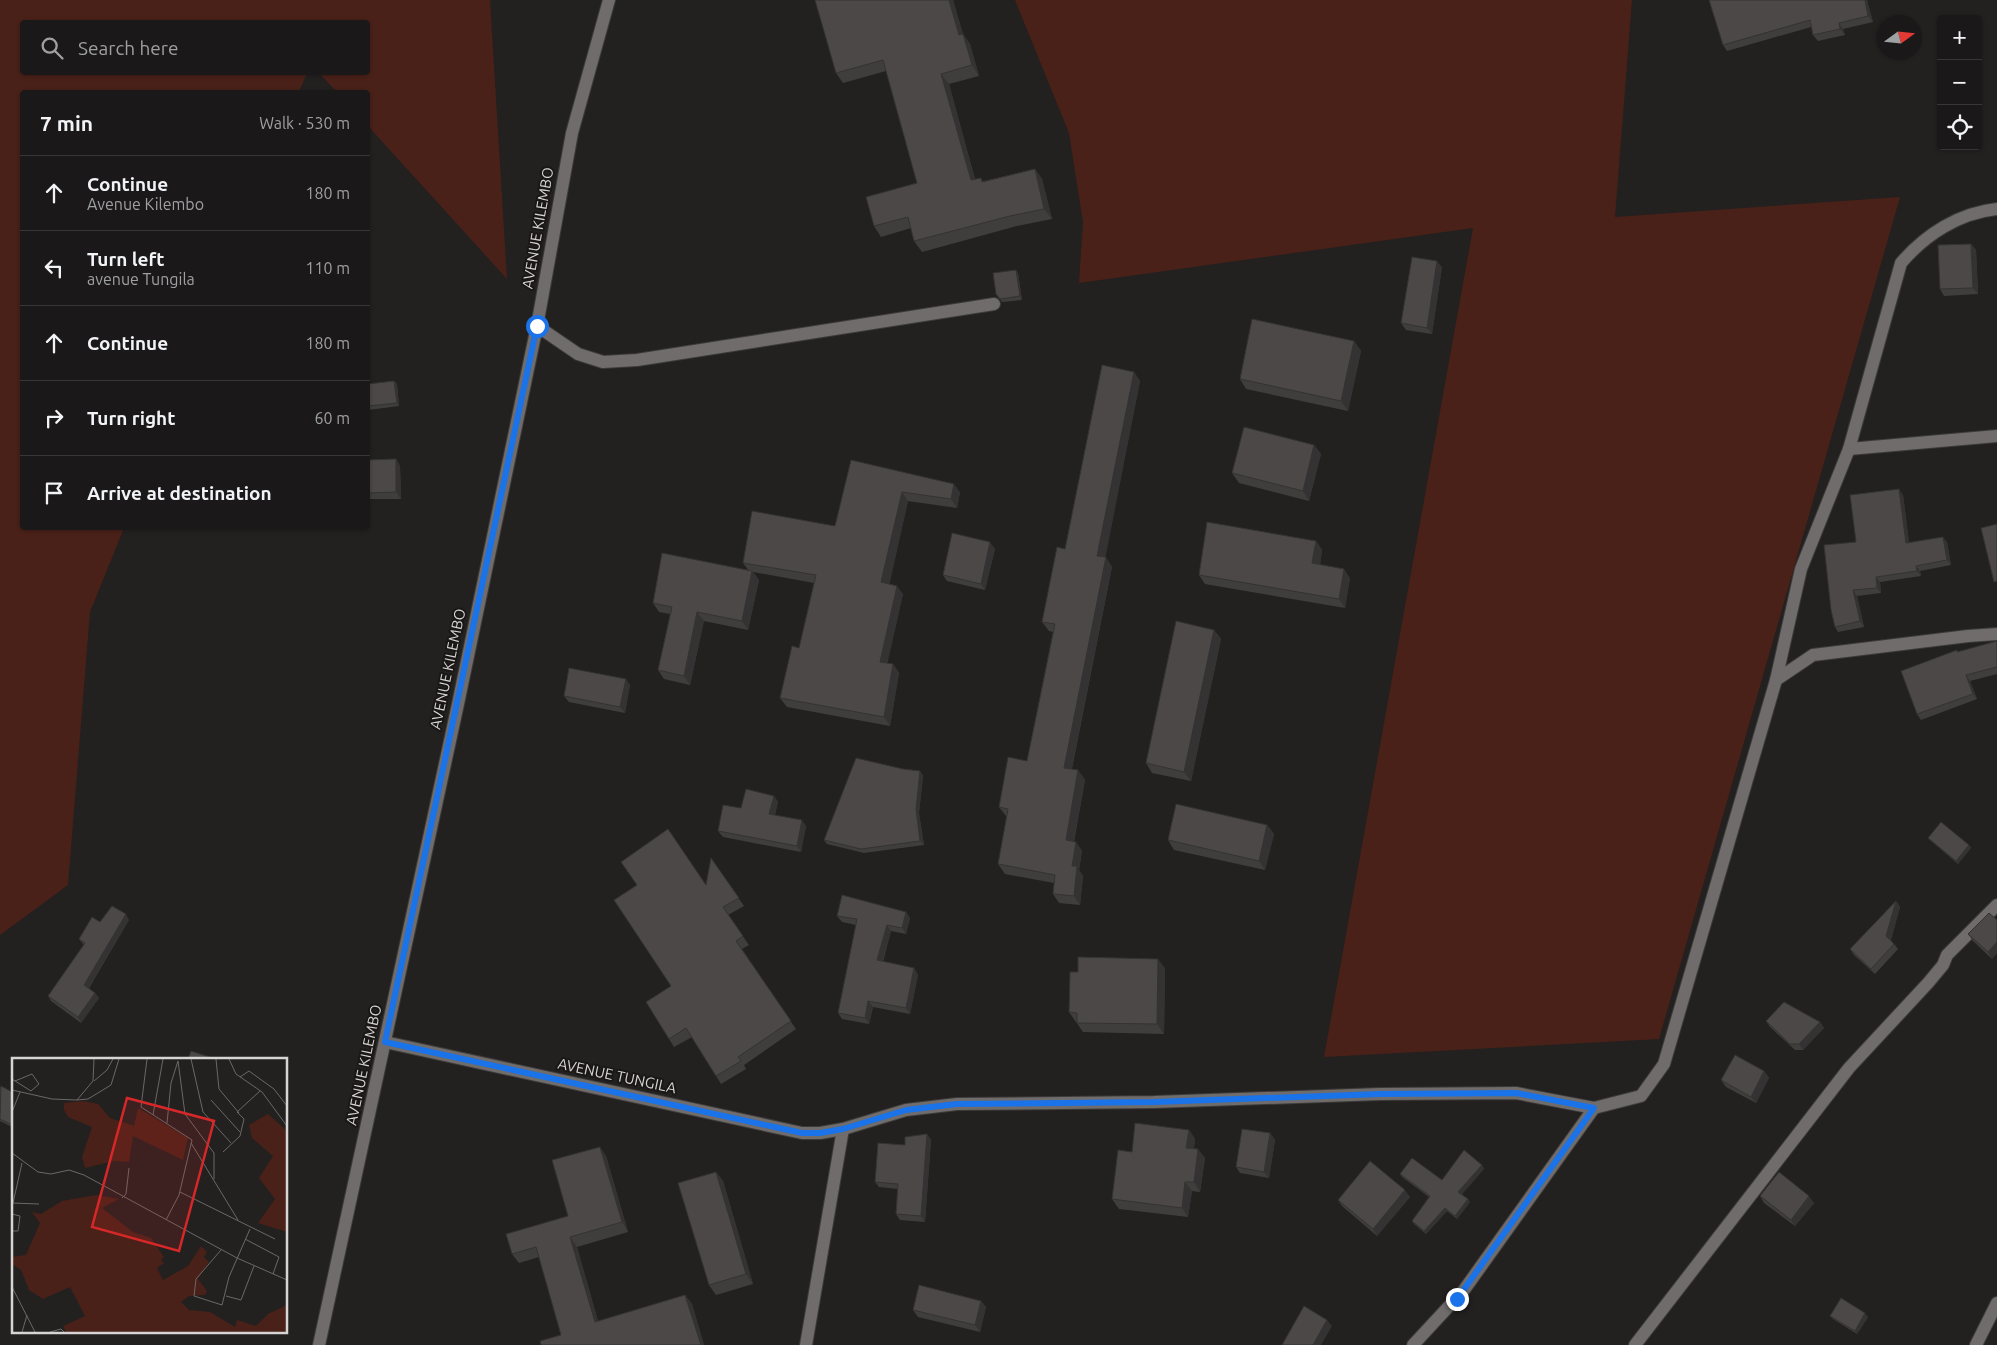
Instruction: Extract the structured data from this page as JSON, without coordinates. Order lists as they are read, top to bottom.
{
  "streets": {
    "street": ["AVENUE KILEMBO", "AVENUE TUNGILA"]
  },
  "crossings": [
    ["AVENUE KILEMBO", "AVENUE TUNGILA"]
  ],
  "north": "right",
  "page": {
    "map_buttons": ["+", "−"],
    "search": "Search here",
    "heading": ["7 min", "Walk · 530 m"],
    "list": [
      ["Continue", "Avenue Kilembo", "180 m"],
      ["Turn left", "avenue Tungila", "110 m"],
      ["Continue", "180 m"],
      ["Turn right", "60 m"],
      "Arrive at destination"
    ]
  }
}
